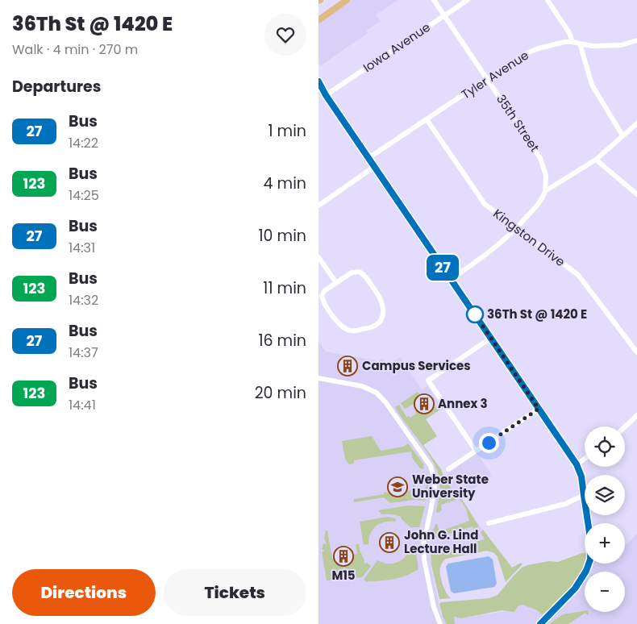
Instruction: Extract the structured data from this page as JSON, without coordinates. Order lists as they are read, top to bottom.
{
  "streets": {
    "street": [
      "Iowa Avenue",
      "Tyler Avenue",
      "35th Street",
      "Kingston Drive"
    ]
  },
  "crossings": [
    ["Iowa Avenue", "35th Street"],
    ["Tyler Avenue", "35th Street"],
    ["Tyler Avenue", "Kingston Drive"]
  ],
  "places": {
    "other": ["36Th St @ 1420 E"],
    "building": [
      "Campus Services",
      "Annex 3",
      "John G. Lind Lecture Hall",
      "M15"
    ],
    "school or university": ["Weber State University"]
  },
  "lines": ["bus line 27"],
  "page": {
    "heading": [
      ["36Th St @ 1420 E", "Walk · 4 min · 270 m"],
      "Departures"
    ],
    "on_map": "27",
    "list": [
      {
        "mark": "27",
        "name": "Bus",
        "note": "14:22",
        "value": "1 min"
      },
      {
        "mark": "123",
        "name": "Bus",
        "note": "14:25",
        "value": "4 min"
      },
      {
        "mark": "27",
        "name": "Bus",
        "note": "14:31",
        "value": "10 min"
      },
      {
        "mark": "123",
        "name": "Bus",
        "note": "14:32",
        "value": "11 min"
      },
      {
        "mark": "27",
        "name": "Bus",
        "note": "14:37",
        "value": "16 min"
      },
      {
        "mark": "123",
        "name": "Bus",
        "note": "14:41",
        "value": "20 min"
      }
    ],
    "map_buttons": ["+", "−"],
    "buttons": ["Directions", "Tickets"]
  }
}
